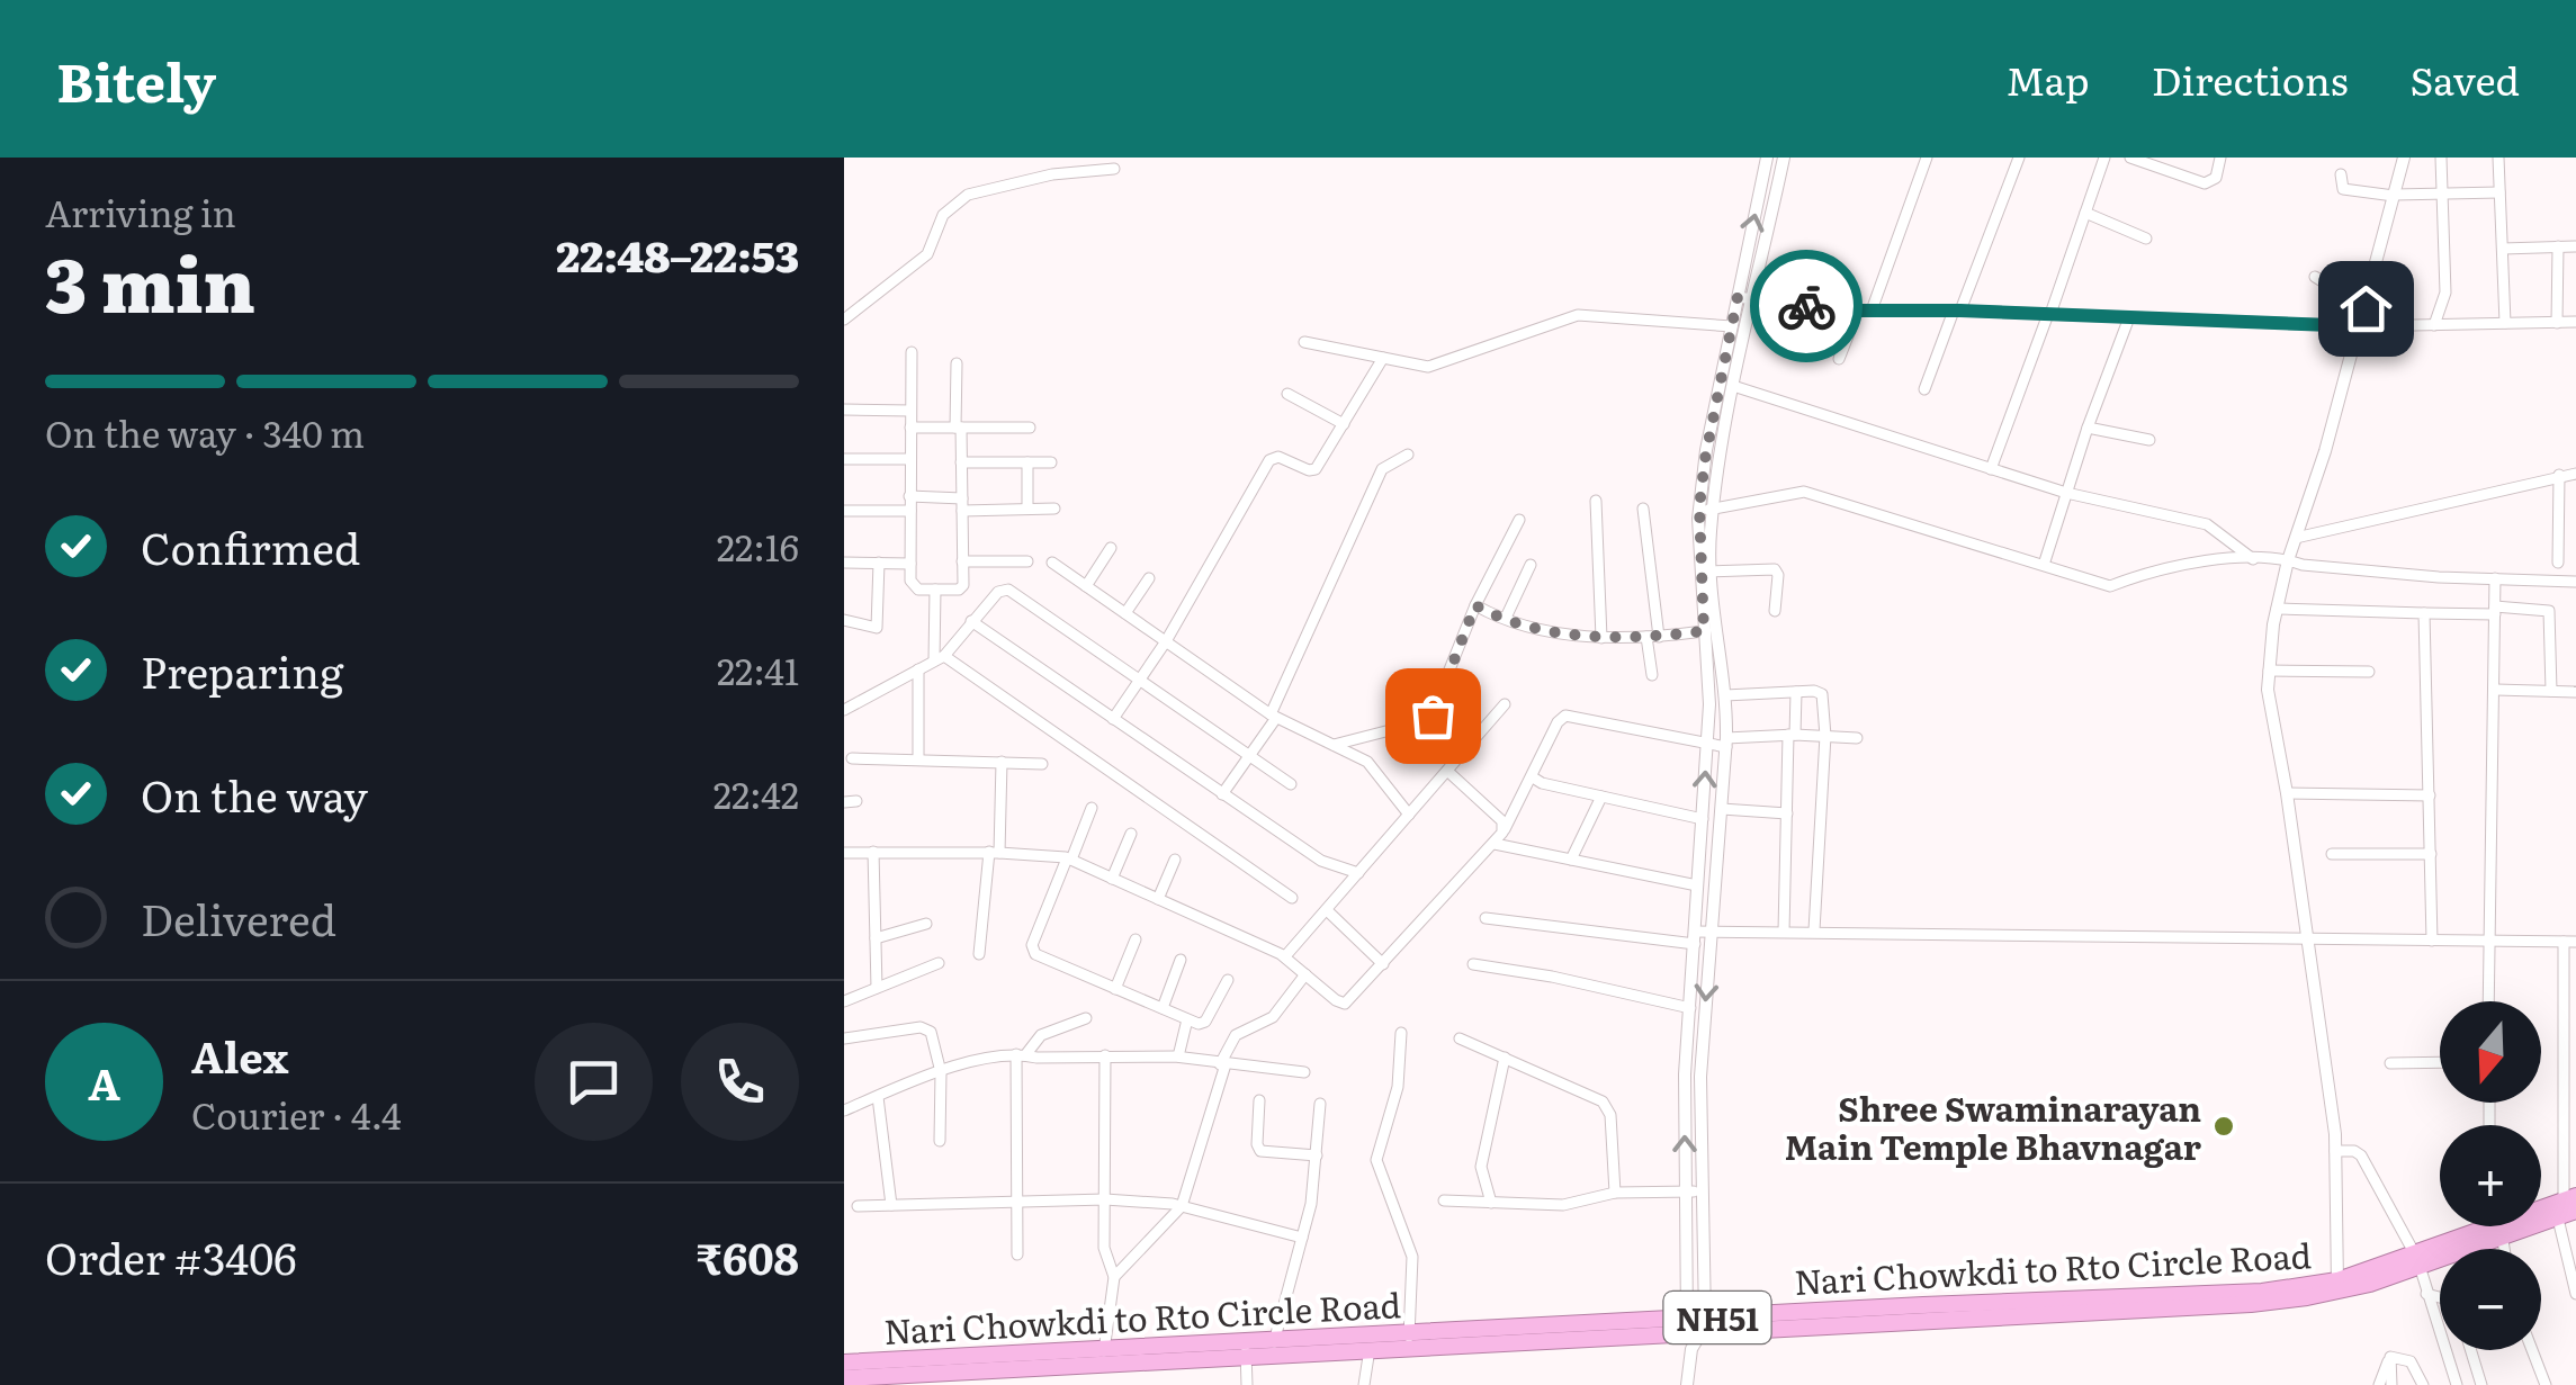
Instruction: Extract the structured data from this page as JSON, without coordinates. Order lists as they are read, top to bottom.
{
  "streets": {
    "highway": ["Nari Chowkdi to Rto Circle Road", "NH51"]
  },
  "crossings": [
    ["Nari Chowkdi to Rto Circle Road", "NH51"]
  ],
  "places": ["Shree Swaminarayan Main Temple Bhavnagar"],
  "north": "bottom",
  "page": {
    "header": "Bitely",
    "nav": ["Map", "Directions", "Saved"],
    "heading": ["3 min", "Arriving in", "22:48–22:53"],
    "panel": [
      "Alex",
      "Courier · 4.4",
      "Order #3406",
      "₹608"
    ],
    "bar": "On the way · 340 m",
    "list": [
      ["Confirmed", "22:16"],
      ["Preparing", "22:41"],
      ["On the way", "22:42"],
      "Delivered"
    ],
    "map_buttons": ["+", "−"],
    "round": "A"
  }
}
